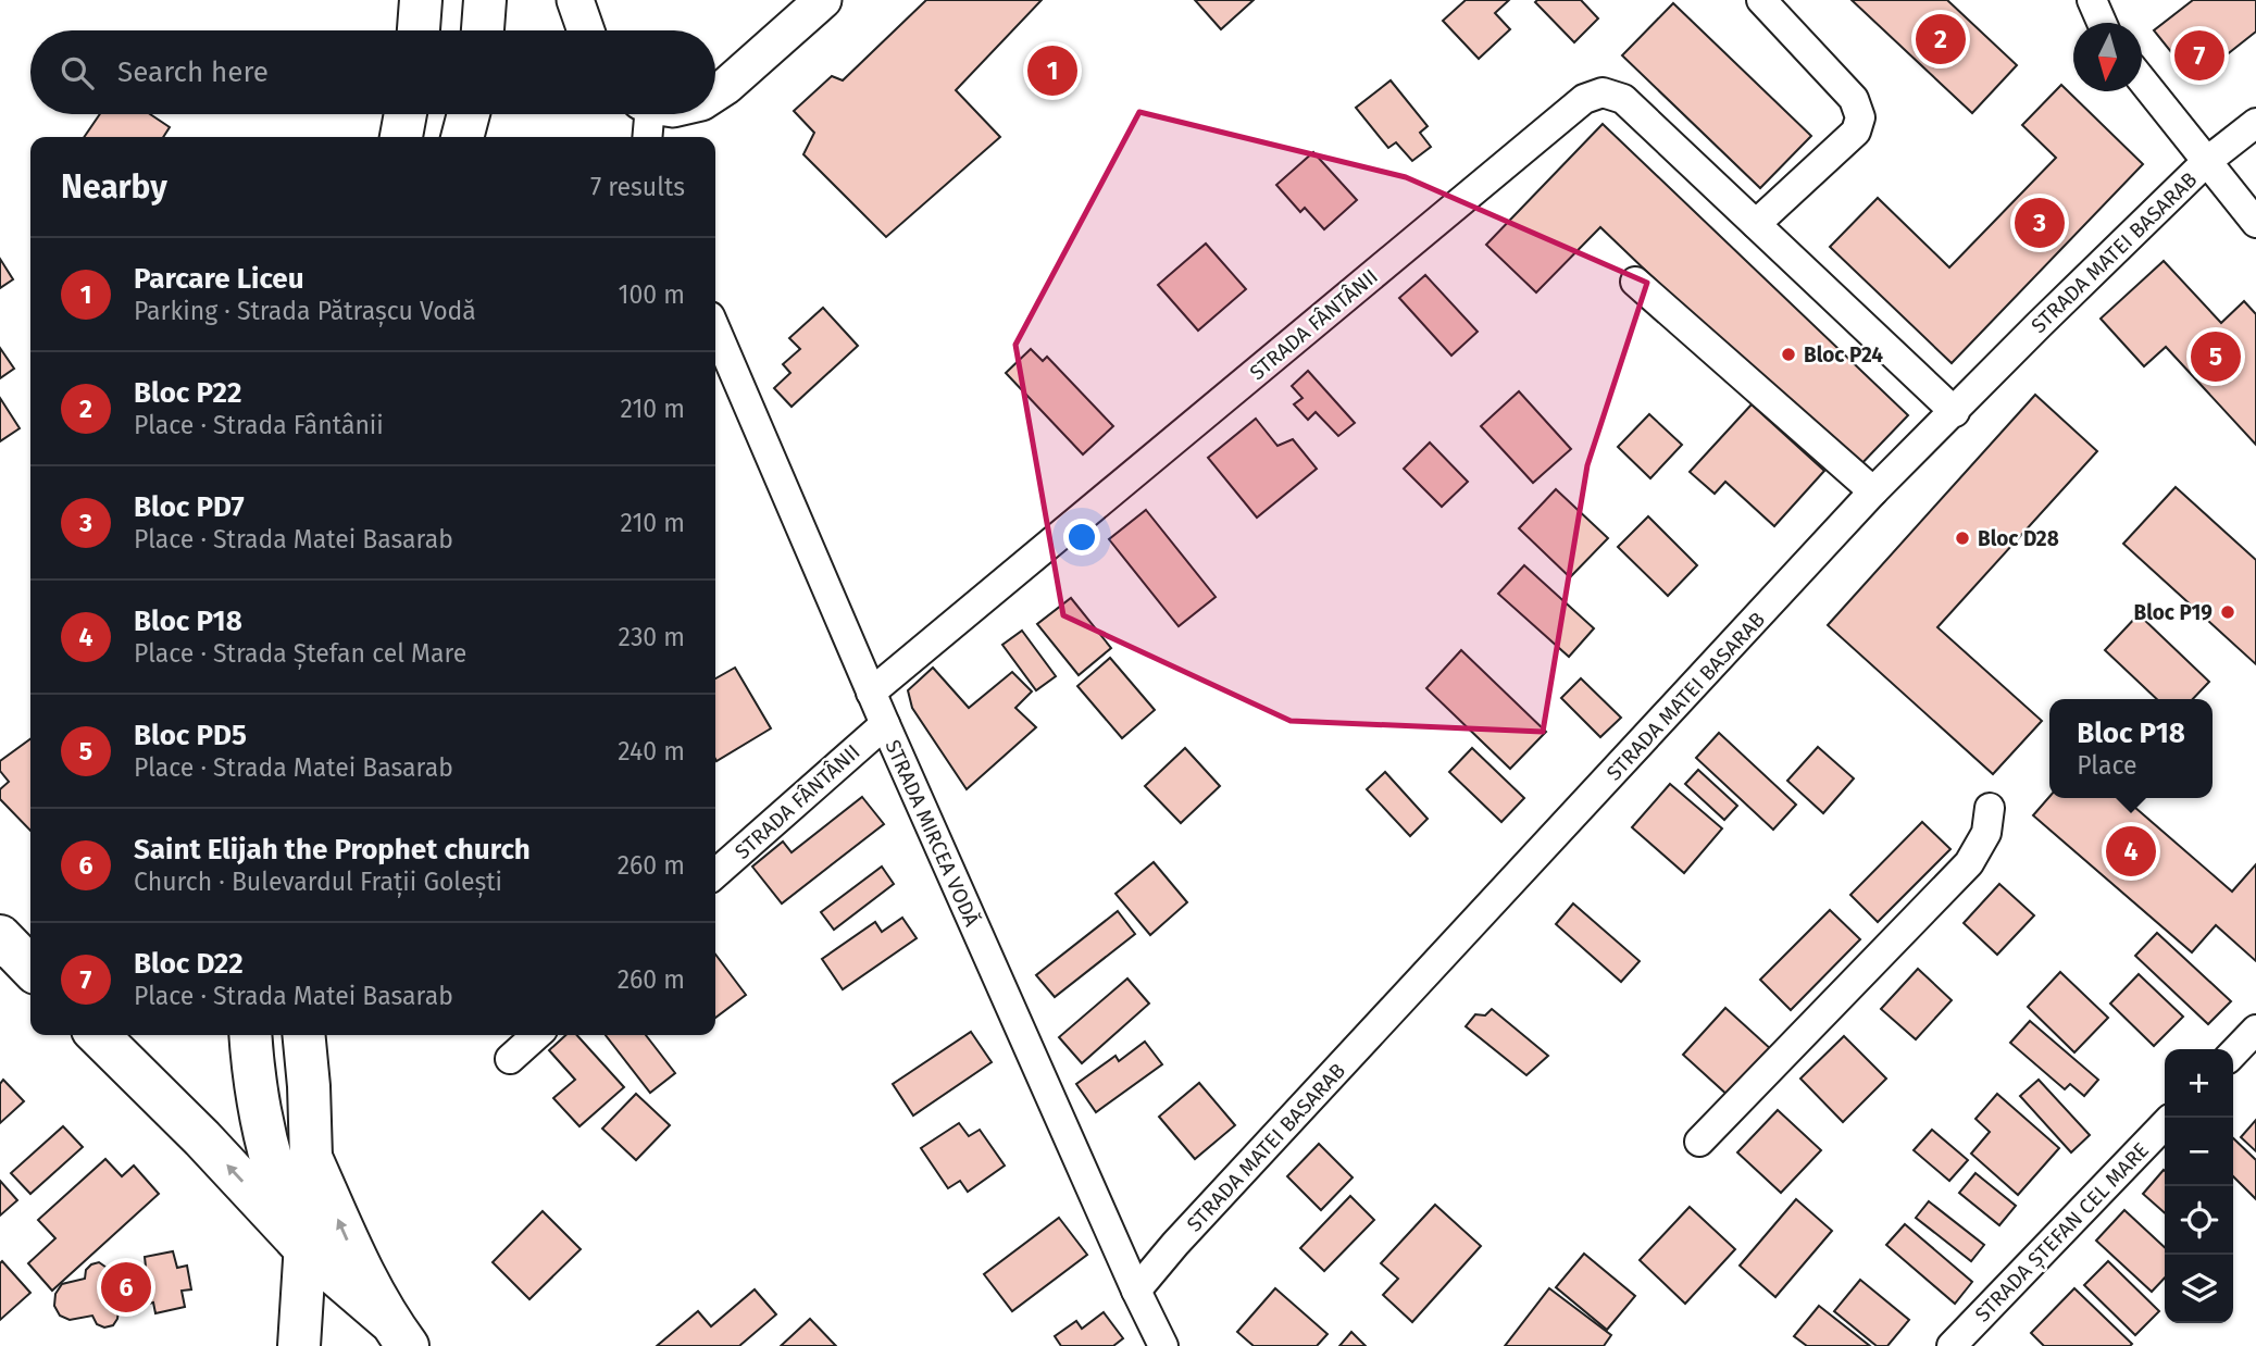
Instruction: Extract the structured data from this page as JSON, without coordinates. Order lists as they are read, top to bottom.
{
  "streets": {
    "street": [
      "STRADA MATEI BASARAB",
      "STRADA FÂNTÂNII",
      "STRADA MIRCEA VODĂ",
      "STRADA ȘTEFAN CEL MARE"
    ]
  },
  "crossings": [
    ["STRADA MATEI BASARAB", "STRADA FÂNTÂNII"],
    ["STRADA MATEI BASARAB", "STRADA MIRCEA VODĂ"],
    ["STRADA FÂNTÂNII", "STRADA MIRCEA VODĂ"]
  ],
  "places": ["Bloc P24", "Bloc D28", "Bloc P19"],
  "north": "bottom",
  "page": {
    "pins": [
      "2",
      "7",
      "1",
      "3",
      "5",
      "4",
      "6"
    ],
    "search": "Search here",
    "heading": ["Nearby", "7 results"],
    "list": [
      {
        "mark": "1",
        "name": "Parcare Liceu",
        "note": "Parking · Strada Pătrașcu Vodă",
        "value": "100 m"
      },
      {
        "mark": "2",
        "name": "Bloc P22",
        "note": "Place · Strada Fântânii",
        "value": "210 m"
      },
      {
        "mark": "3",
        "name": "Bloc PD7",
        "note": "Place · Strada Matei Basarab",
        "value": "210 m"
      },
      {
        "mark": "4",
        "name": "Bloc P18",
        "note": "Place · Strada Ștefan cel Mare",
        "value": "230 m"
      },
      {
        "mark": "5",
        "name": "Bloc PD5",
        "note": "Place · Strada Matei Basarab",
        "value": "240 m"
      },
      {
        "mark": "6",
        "name": "Saint Elijah the Prophet church",
        "note": "Church · Bulevardul Frații Golești",
        "value": "260 m"
      },
      {
        "mark": "7",
        "name": "Bloc D22",
        "note": "Place · Strada Matei Basarab",
        "value": "260 m"
      }
    ],
    "popup": ["Bloc P18", "Place"],
    "map_buttons": ["+", "−"]
  }
}
